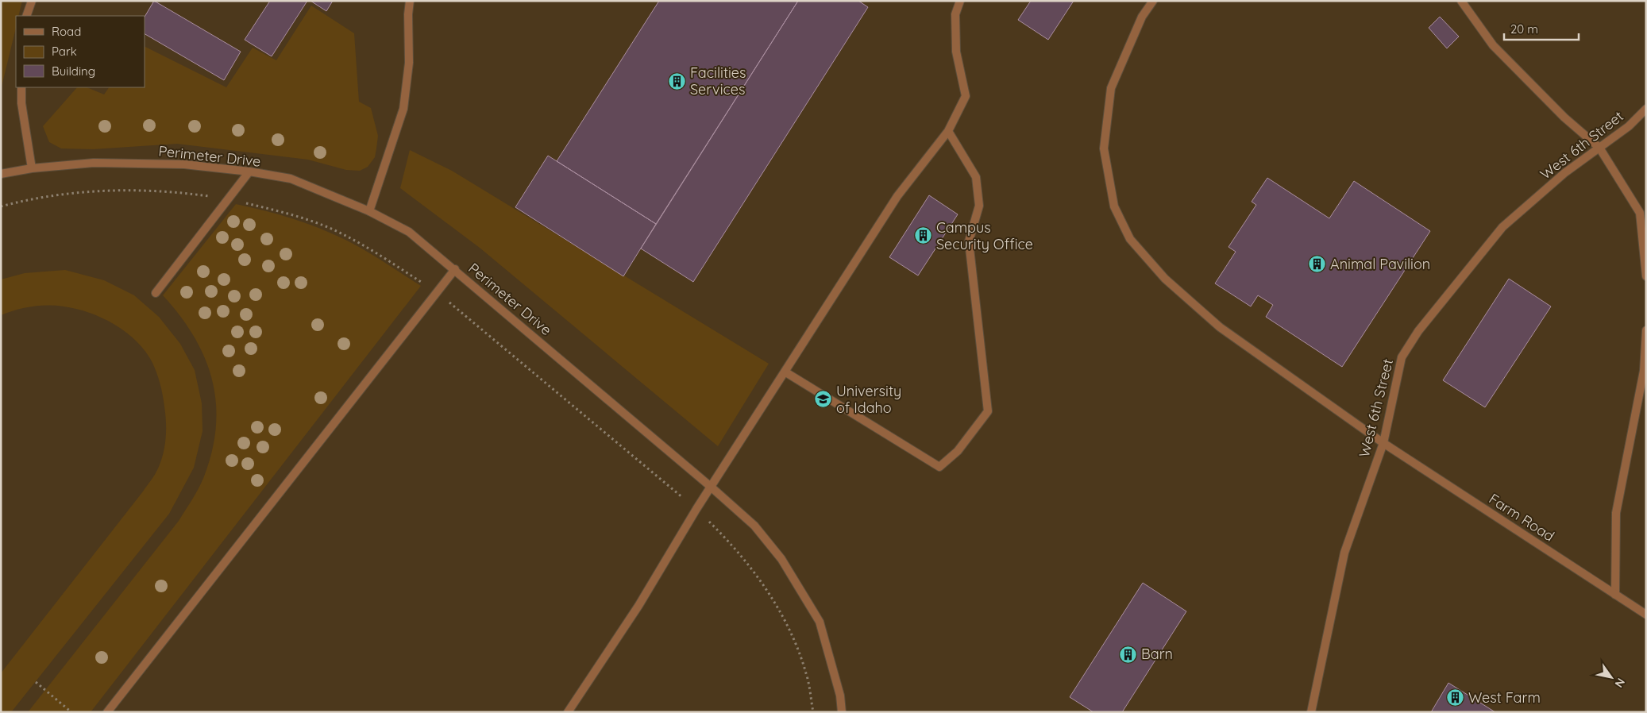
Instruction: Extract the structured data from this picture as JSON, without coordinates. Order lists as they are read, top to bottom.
{
  "streets": {
    "street": ["West 6th Street", "Perimeter Drive", "Farm Road"]
  },
  "crossings": [
    ["West 6th Street", "Farm Road"]
  ],
  "places": {
    "building": [
      "Facilities Services",
      "Campus Security Office",
      "Animal Pavilion",
      "Barn",
      "West Farm"
    ],
    "school or university": ["University of Idaho"]
  },
  "legend": ["Road", "Park", "Building"],
  "scale_bar": "20 m",
  "north": "bottom right"
}
